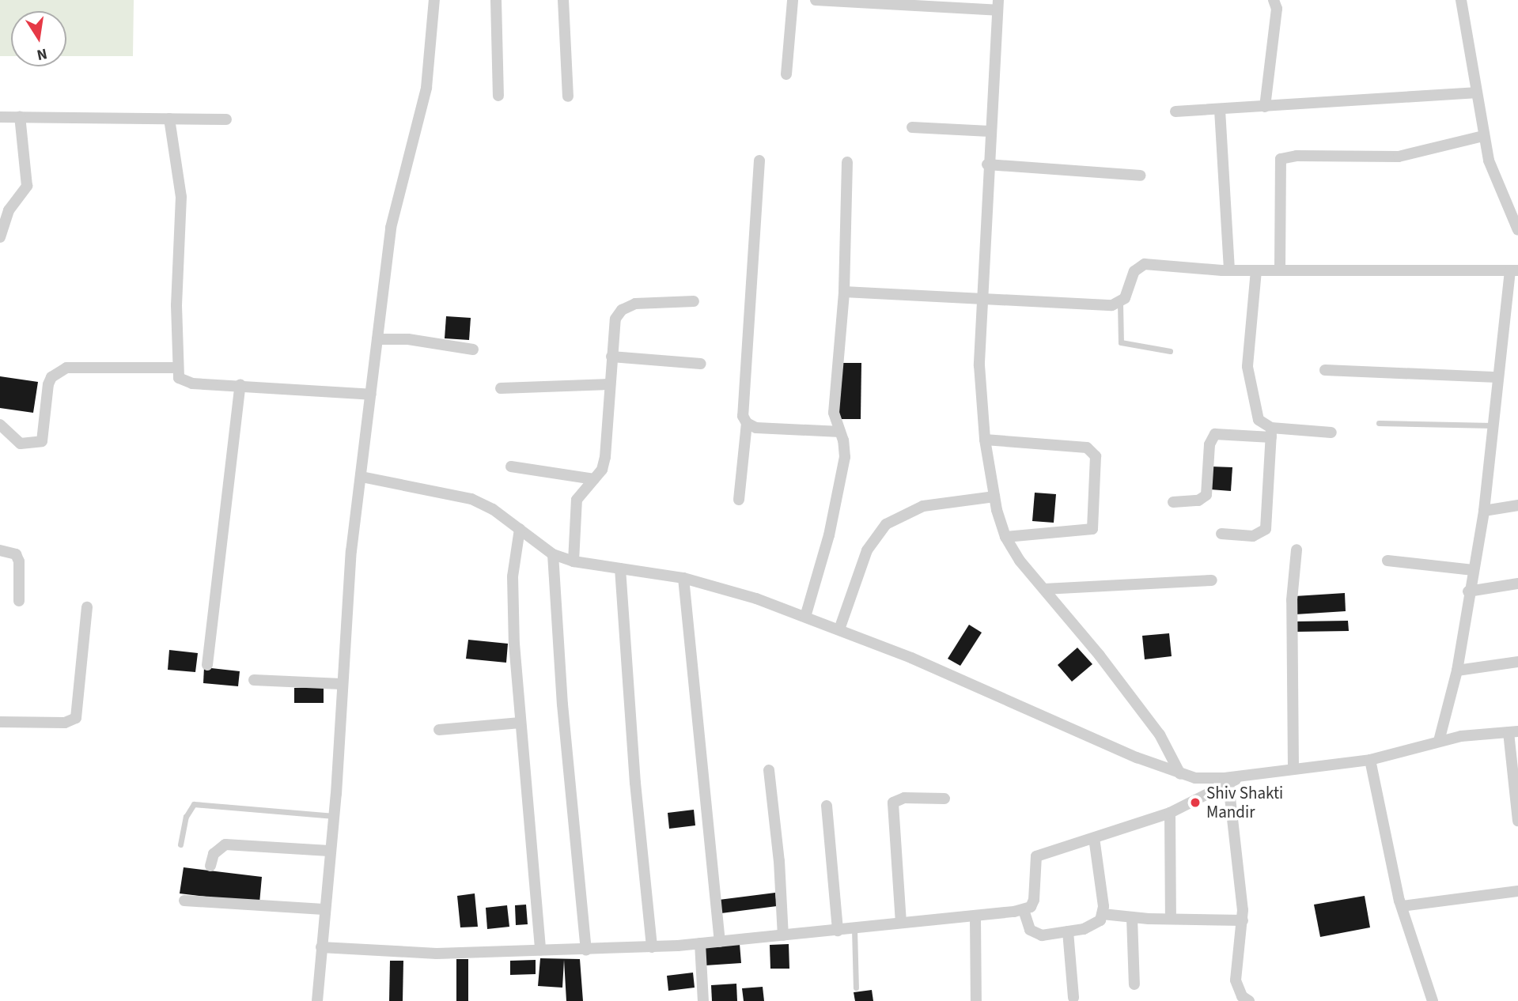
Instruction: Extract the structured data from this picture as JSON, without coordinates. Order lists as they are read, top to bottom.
{
  "places": ["Shiv Shakti Mandir"],
  "north": "bottom"
}
